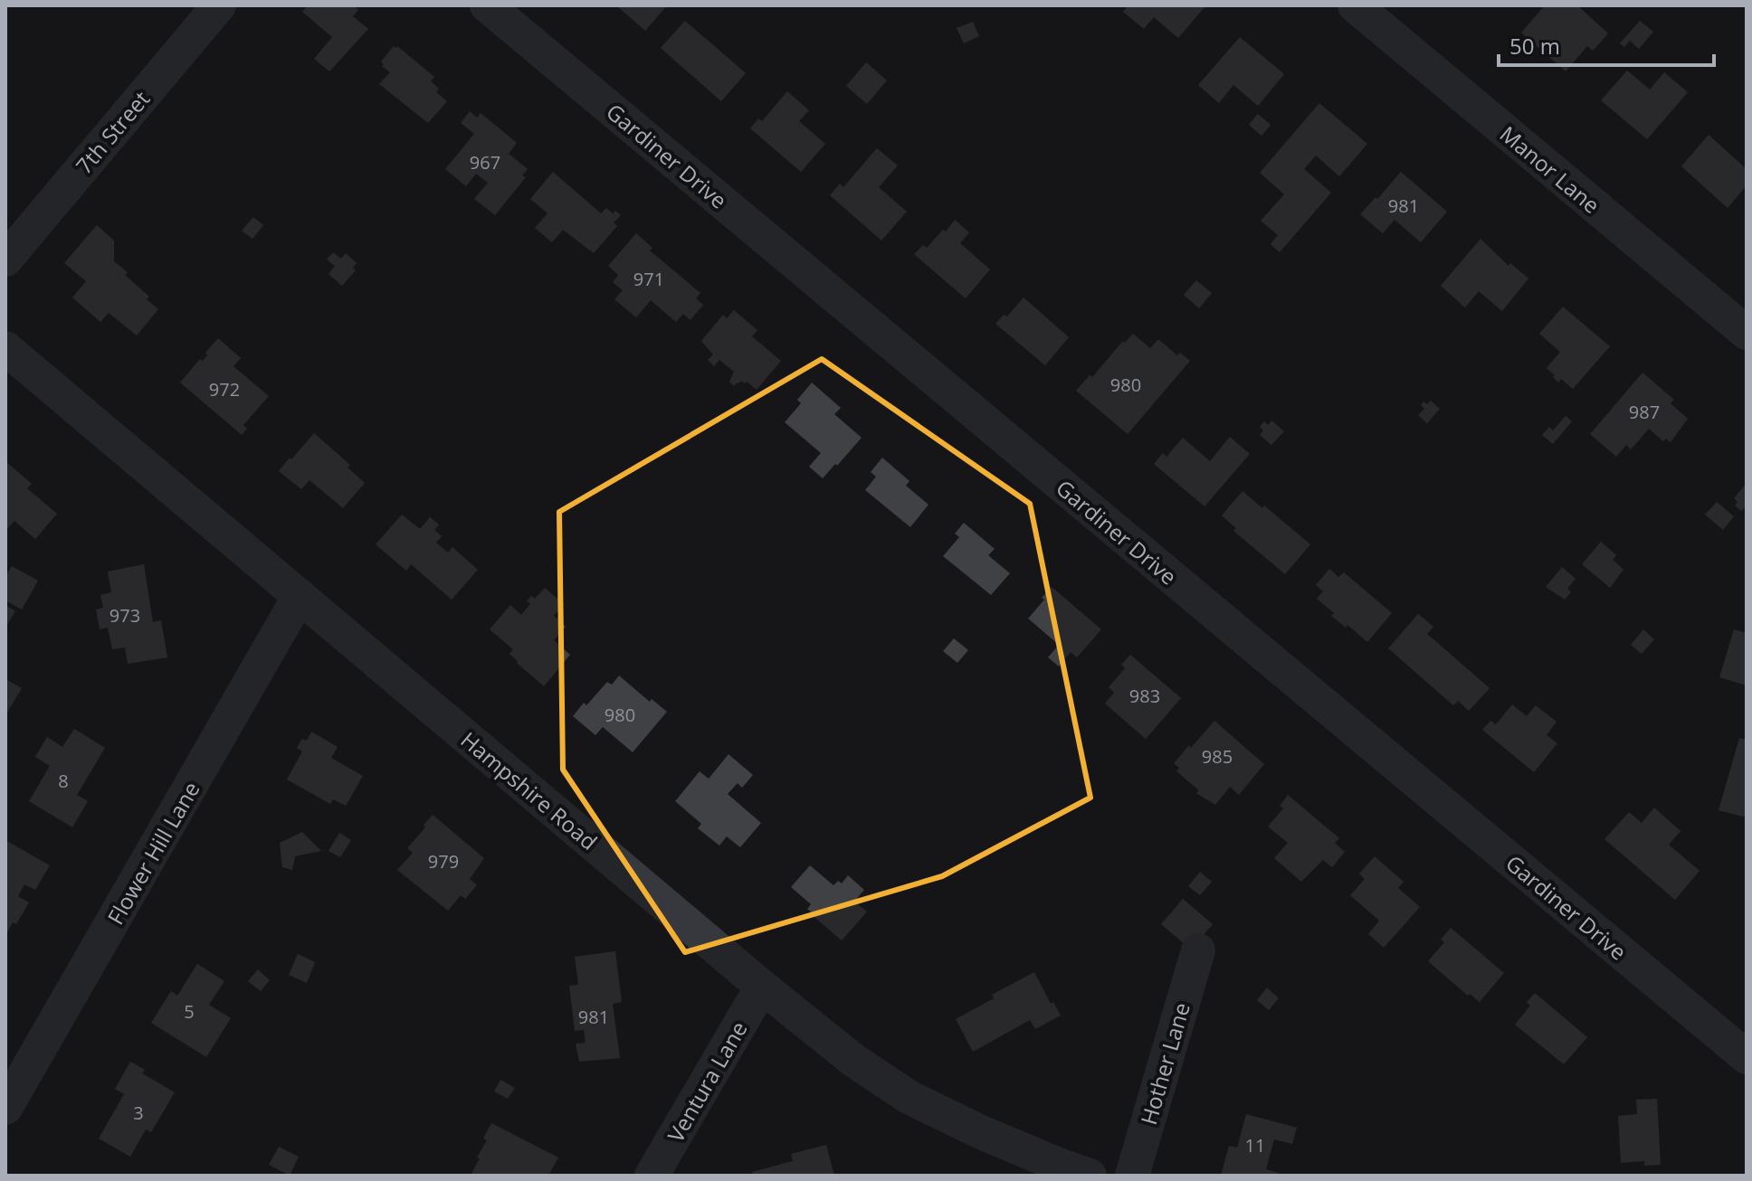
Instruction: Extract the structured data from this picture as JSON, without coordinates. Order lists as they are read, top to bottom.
{
  "streets": {
    "street": [
      "7th Street",
      "Gardiner Drive",
      "Manor Lane",
      "Hampshire Road",
      "Flower Hill Lane",
      "Hother Lane",
      "Ventura Lane"
    ]
  },
  "crossings": [
    ["Hampshire Road", "Flower Hill Lane"],
    ["Hampshire Road", "Ventura Lane"]
  ],
  "house_numbers": [
    "967",
    "981",
    "971",
    "980",
    "972",
    "987",
    "973",
    "983",
    "980",
    "985",
    "8",
    "979",
    "5",
    "981",
    "3",
    "11"
  ],
  "scale_bar": "50 m"
}
